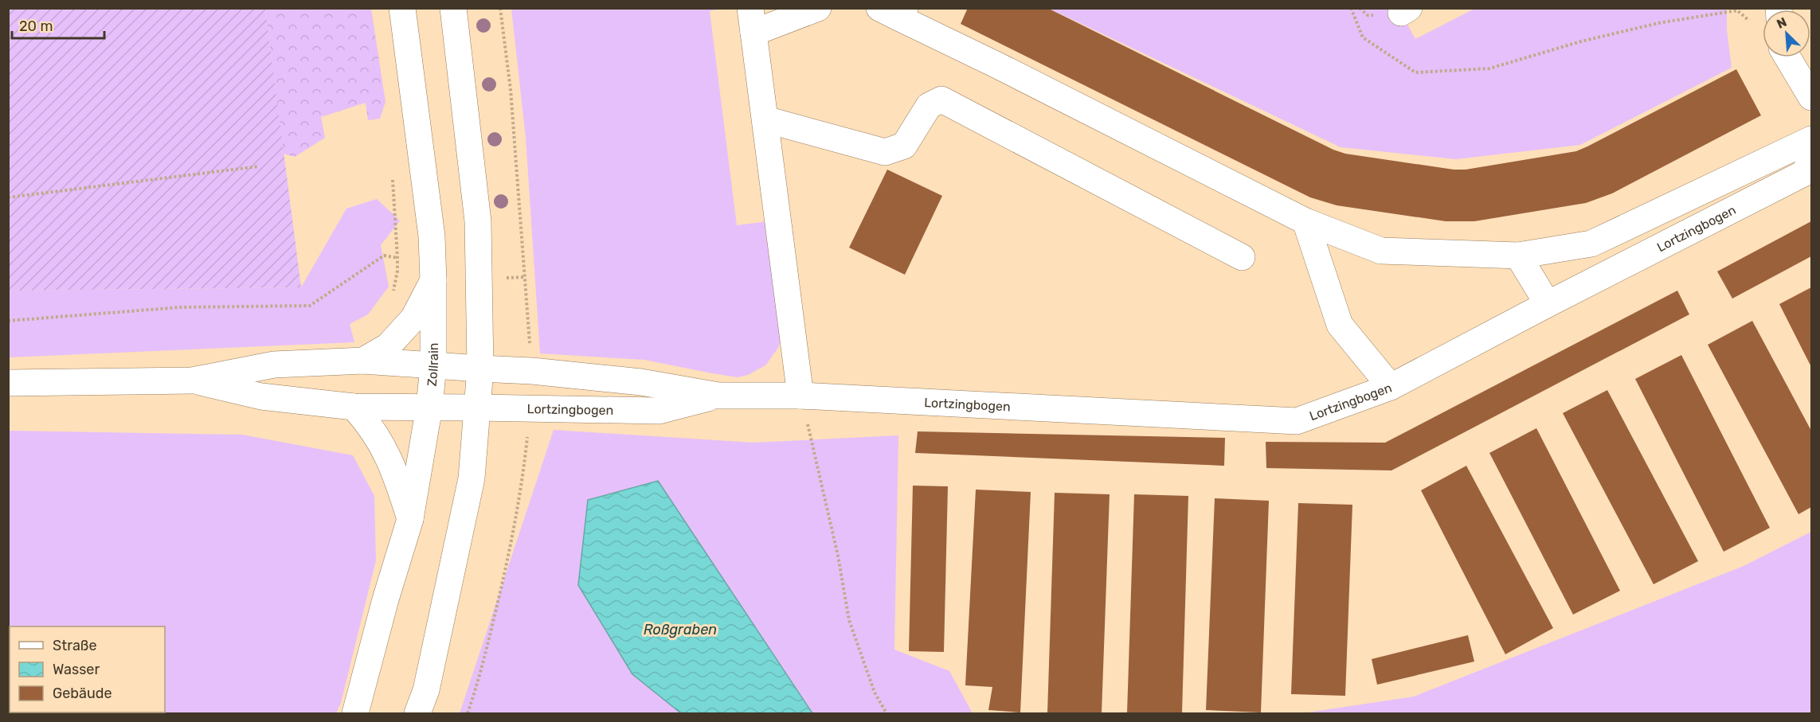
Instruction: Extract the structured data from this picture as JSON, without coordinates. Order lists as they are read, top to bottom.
{
  "streets": {
    "main road": ["Lortzingbogen", "Zollrain"]
  },
  "crossings": [
    ["Lortzingbogen", "Zollrain"]
  ],
  "water": ["Roßgraben"],
  "legend": ["Straße", "Wasser", "Gebäude"],
  "scale_bar": "20 m",
  "north": "top left"
}
